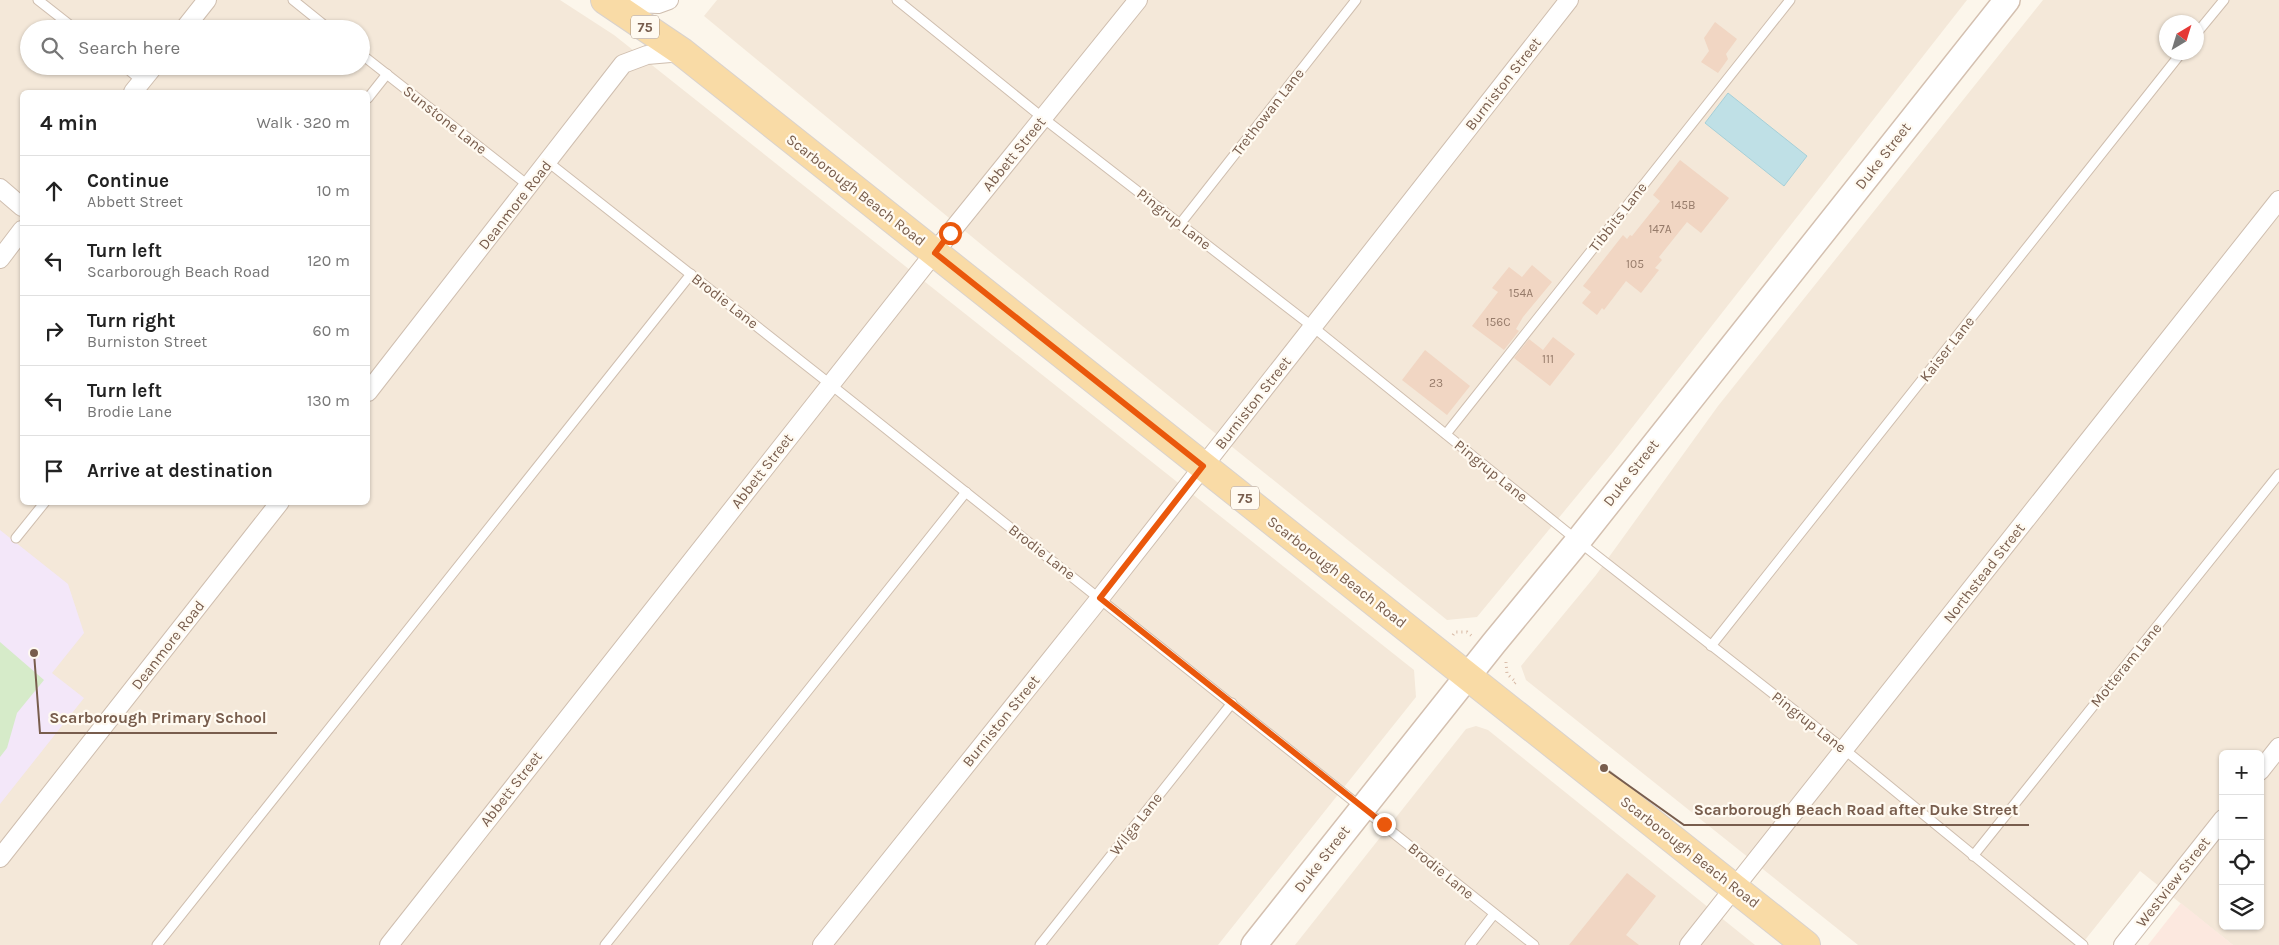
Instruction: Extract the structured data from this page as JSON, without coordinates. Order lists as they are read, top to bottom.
{
  "streets": {
    "main road": ["75", "Duke Street", "Scarborough Beach Road"],
    "street": [
      "Burniston Street",
      "Abbett Street",
      "Deanmore Road",
      "Northstead Street",
      "Westview Street"
    ],
    "lane": [
      "Trethowan Lane",
      "Sunstone Lane",
      "Tibbits Lane",
      "Pingrup Lane",
      "Brodie Lane",
      "Kaiser Lane",
      "Motteram Lane",
      "Wilga Lane"
    ]
  },
  "crossings": [
    ["Burniston Street", "Scarborough Beach Road"],
    ["Burniston Street", "Pingrup Lane"],
    ["Burniston Street", "Brodie Lane"],
    ["Trethowan Lane", "Pingrup Lane"],
    ["Sunstone Lane", "Deanmore Road"],
    ["Abbett Street", "Scarborough Beach Road"],
    ["Abbett Street", "Pingrup Lane"],
    ["Abbett Street", "Brodie Lane"],
    ["Duke Street", "Scarborough Beach Road"],
    ["Duke Street", "Pingrup Lane"],
    ["Duke Street", "Brodie Lane"],
    ["Scarborough Beach Road", "Deanmore Road"],
    ["Scarborough Beach Road", "Northstead Street"],
    ["Deanmore Road", "Brodie Lane"],
    ["Tibbits Lane", "Pingrup Lane"],
    ["Pingrup Lane", "Kaiser Lane"],
    ["Pingrup Lane", "Northstead Street"],
    ["Pingrup Lane", "Motteram Lane"],
    ["Brodie Lane", "Wilga Lane"]
  ],
  "places": ["Scarborough Primary School", "Scarborough Beach Road after Duke Street"],
  "house_numbers": [
    "145B",
    "147A",
    "105",
    "154A",
    "156C",
    "111",
    "23"
  ],
  "north": "top right",
  "page": {
    "search": "Search here",
    "heading": ["4 min", "Walk · 320 m"],
    "list": [
      ["Continue", "Abbett Street", "10 m"],
      ["Turn left", "Scarborough Beach Road", "120 m"],
      ["Turn right", "Burniston Street", "60 m"],
      ["Turn left", "Brodie Lane", "130 m"],
      "Arrive at destination"
    ],
    "map_buttons": ["+", "−"]
  }
}
